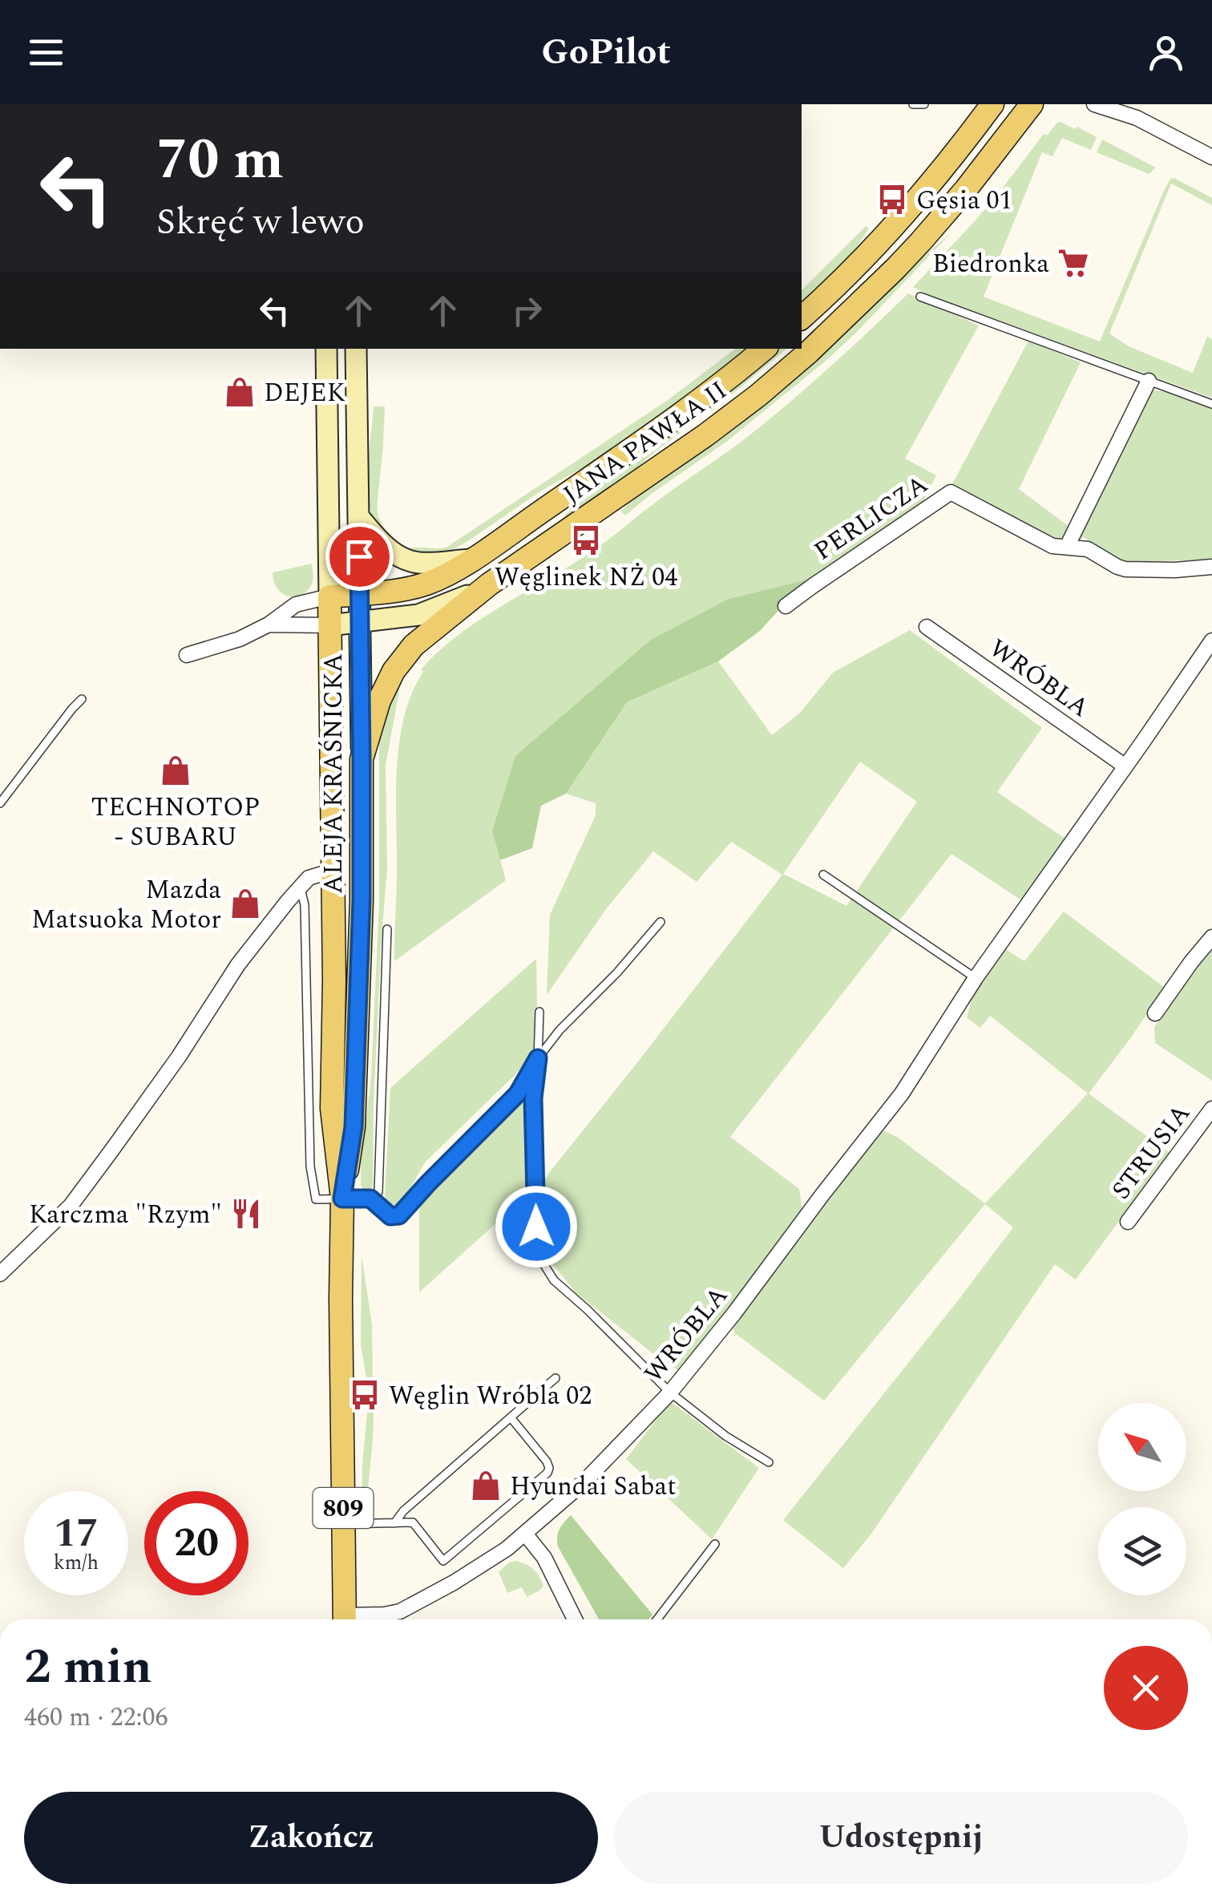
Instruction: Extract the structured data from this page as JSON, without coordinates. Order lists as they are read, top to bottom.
{
  "streets": {
    "main road": ["JANA PAWŁA II", "ALEJA KRAŚNICKA", "809"],
    "street": ["PERLICZA", "WRÓBLA", "STRUSIA"]
  },
  "crossings": [
    ["JANA PAWŁA II", "ALEJA KRAŚNICKA"]
  ],
  "places": {
    "bus stop": ["Gęsia 01", "Węglinek NŻ 04", "Węglin Wróbla 02"],
    "supermarket": ["Biedronka"],
    "shop": [
      "DEJEK",
      "TECHNOTOP - SUBARU",
      "Mazda Matsuoka Motor",
      "Hyundai Sabat"
    ],
    "restaurant": ["Karczma \"Rzym\""]
  },
  "north": "top left",
  "page": {
    "header": "GoPilot",
    "turn": ["70 m", "Skręć w lewo"],
    "speed": "17 km/h",
    "limit": "20",
    "heading": ["2 min", "460 m · 22:06"],
    "buttons": ["Zakończ", "Udostępnij"]
  }
}
